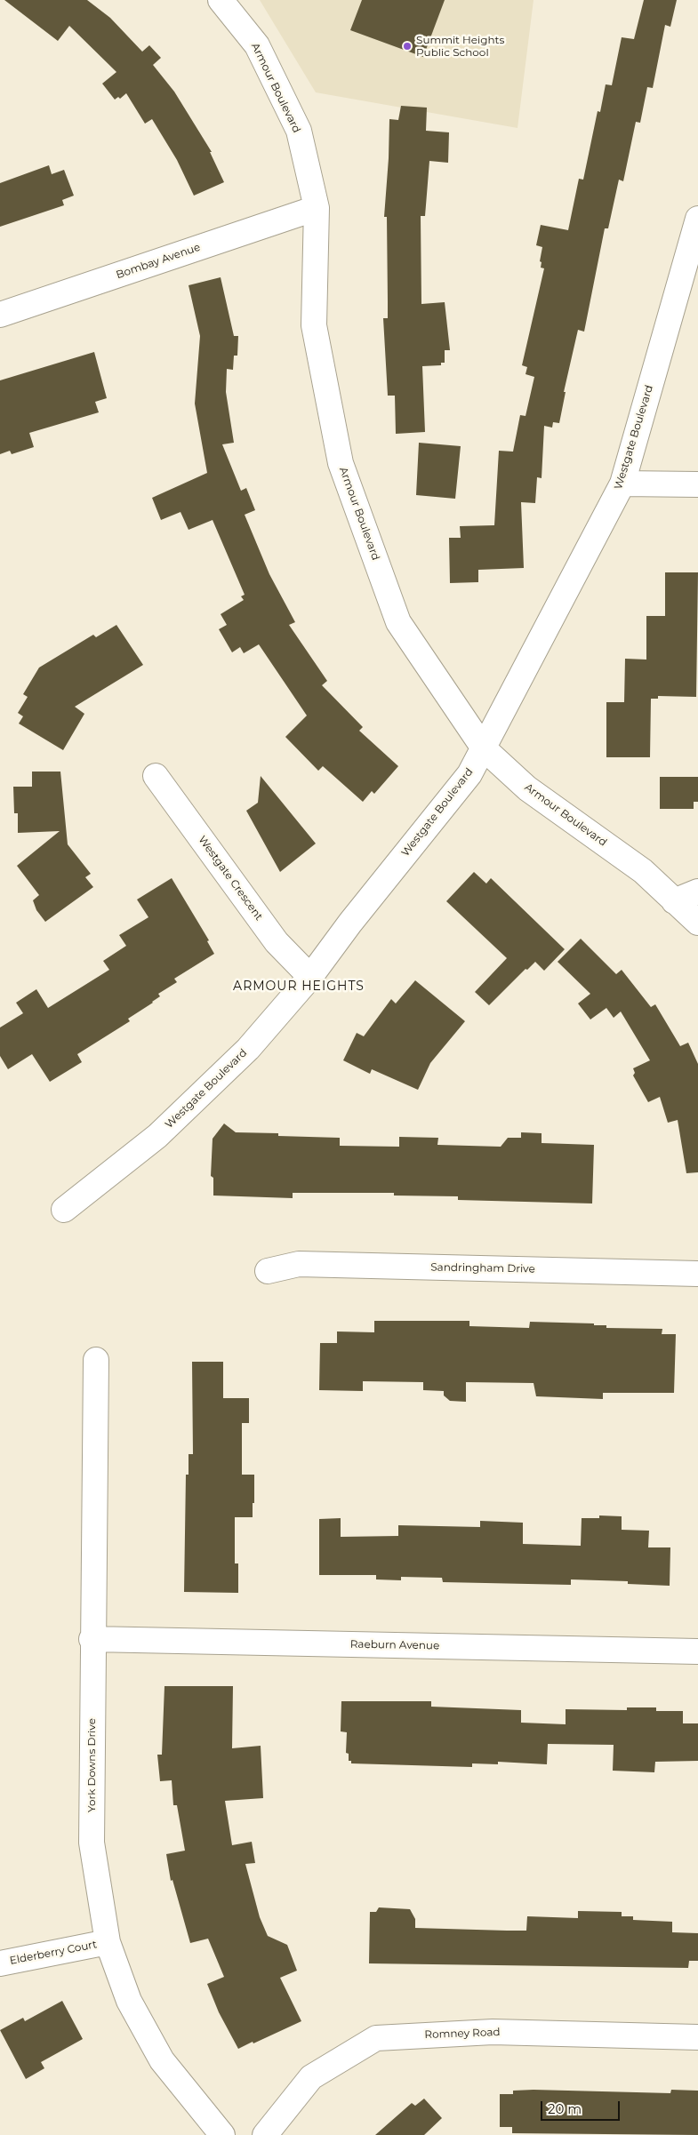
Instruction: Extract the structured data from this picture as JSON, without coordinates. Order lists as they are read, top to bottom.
{
  "streets": {
    "street": [
      "Armour Boulevard",
      "Bombay Avenue",
      "Westgate Boulevard",
      "Westgate Crescent",
      "Sandringham Drive",
      "Raeburn Avenue",
      "York Downs Drive",
      "Elderberry Court",
      "Romney Road"
    ]
  },
  "crossings": [
    ["Armour Boulevard", "Bombay Avenue"],
    ["Armour Boulevard", "Westgate Boulevard"],
    ["Westgate Boulevard", "Westgate Crescent"],
    ["Raeburn Avenue", "York Downs Drive"],
    ["York Downs Drive", "Elderberry Court"]
  ],
  "districts": ["ARMOUR HEIGHTS"],
  "places": ["Summit Heights Public School"],
  "scale_bar": "20 m"
}
